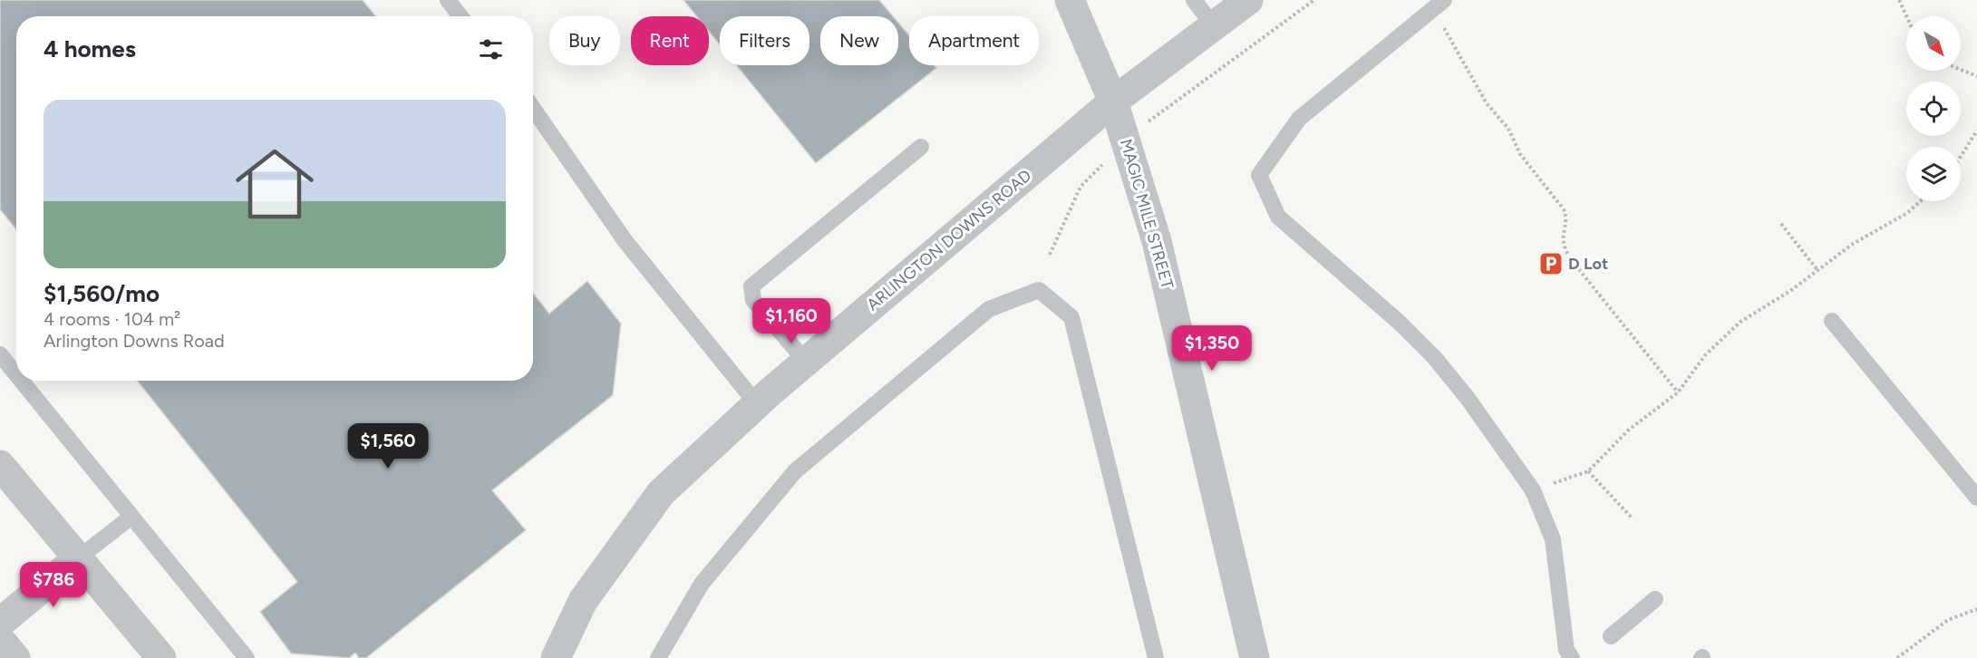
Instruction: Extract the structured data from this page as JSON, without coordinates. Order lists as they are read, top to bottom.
{
  "streets": {
    "street": ["MAGIC MILE STREET", "ARLINGTON DOWNS ROAD"]
  },
  "crossings": [
    ["MAGIC MILE STREET", "ARLINGTON DOWNS ROAD"]
  ],
  "places": {
    "parking": ["D Lot"]
  },
  "north": "bottom right",
  "page": {
    "chip": [
      "Buy",
      "Rent",
      "Filters",
      "New",
      "Apartment"
    ],
    "heading": "4 homes",
    "list": [
      {
        "name": "$1,560/mo",
        "note": "4 rooms · 104 m² · Arlington Downs Road"
      }
    ],
    "price": [
      "$1,160",
      "$1,350",
      "$1,560",
      "$786"
    ]
  }
}
